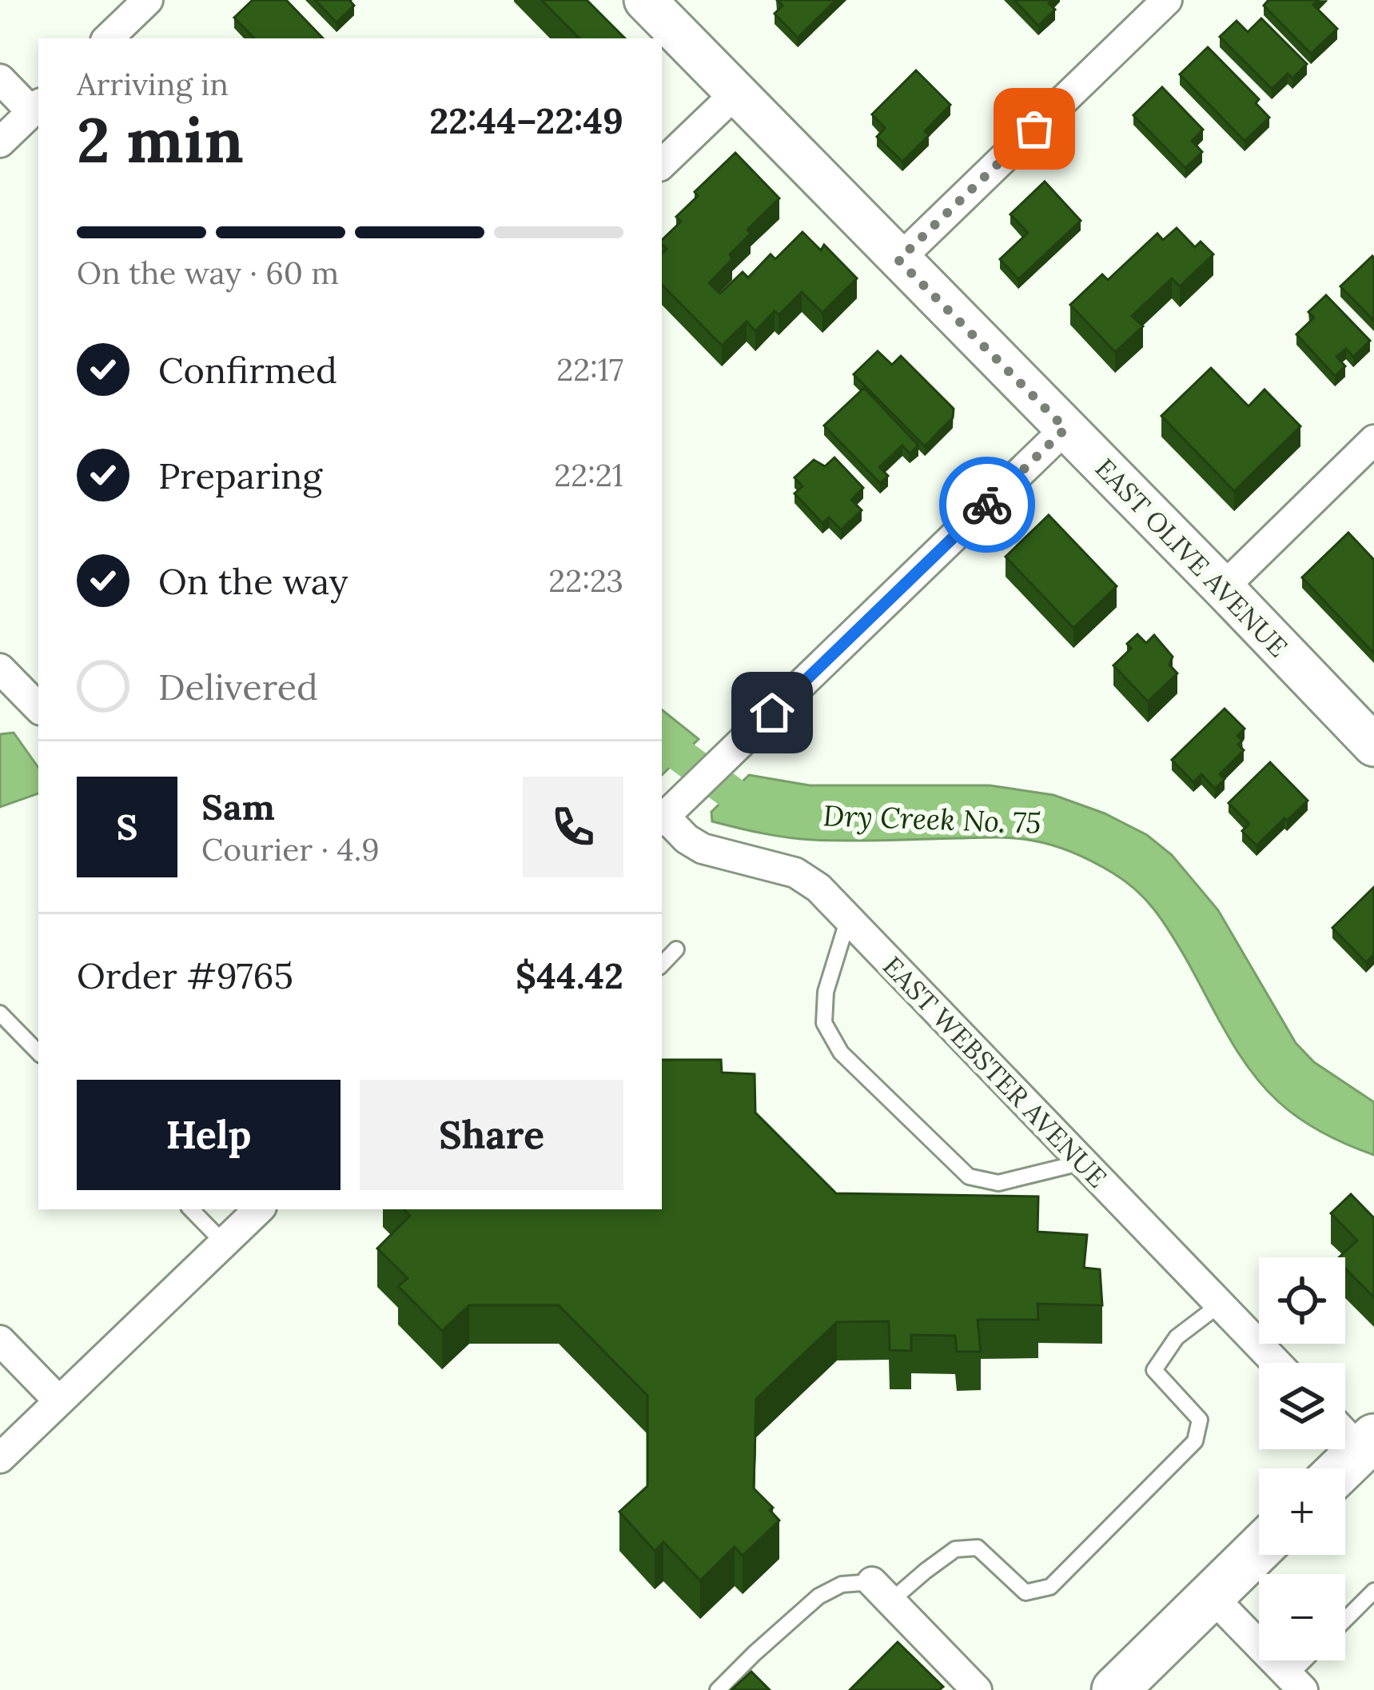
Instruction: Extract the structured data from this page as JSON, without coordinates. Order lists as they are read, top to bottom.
{
  "streets": {
    "main road": ["EAST OLIVE AVENUE"],
    "street": ["EAST WEBSTER AVENUE"]
  },
  "water": ["Dry Creek No. 75"],
  "page": {
    "heading": ["2 min", "Arriving in", "22:44–22:49"],
    "panel": [
      "Sam",
      "Courier · 4.9",
      "Order #9765",
      "$44.42"
    ],
    "bar": "On the way · 60 m",
    "list": [
      ["Confirmed", "22:17"],
      ["Preparing", "22:21"],
      ["On the way", "22:23"],
      "Delivered"
    ],
    "round": "S",
    "buttons": ["Help", "Share"],
    "map_buttons": ["+", "−"]
  }
}
